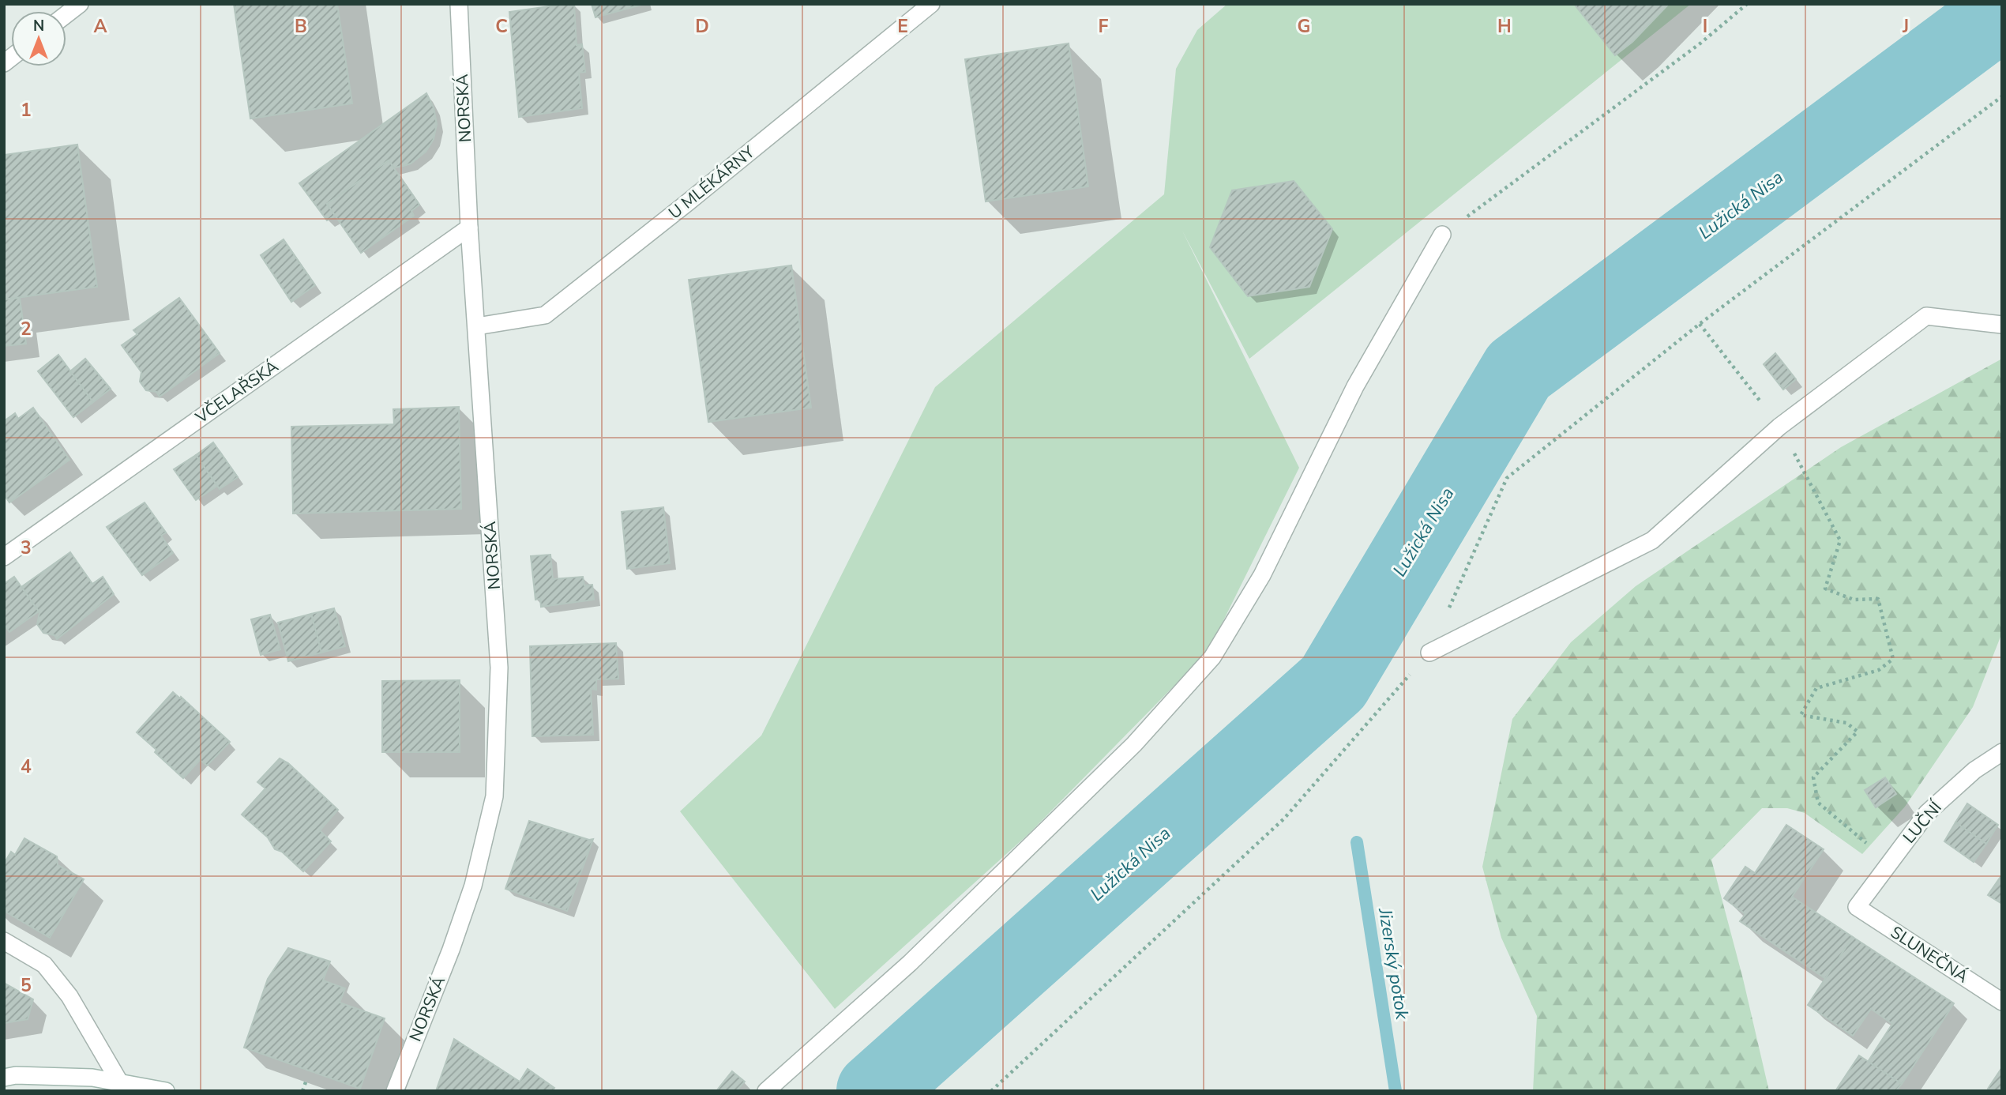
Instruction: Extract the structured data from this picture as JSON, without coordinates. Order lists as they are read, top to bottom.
{
  "streets": {
    "street": [
      "NORSKÁ",
      "U MLÉKÁRNY",
      "VČELAŘSKÁ",
      "LUČNÍ",
      "SLUNEČNÁ"
    ]
  },
  "crossings": [
    ["NORSKÁ", "U MLÉKÁRNY"],
    ["NORSKÁ", "VČELAŘSKÁ"],
    ["LUČNÍ", "SLUNEČNÁ"]
  ],
  "water": ["Lužická Nisa", "Jizerský potok"],
  "north": "top",
  "grid": {
    "columns": [
      "A",
      "B",
      "C",
      "D",
      "E",
      "F",
      "G",
      "H",
      "I",
      "J"
    ],
    "rows": [
      "1",
      "2",
      "3",
      "4",
      "5"
    ]
  }
}
